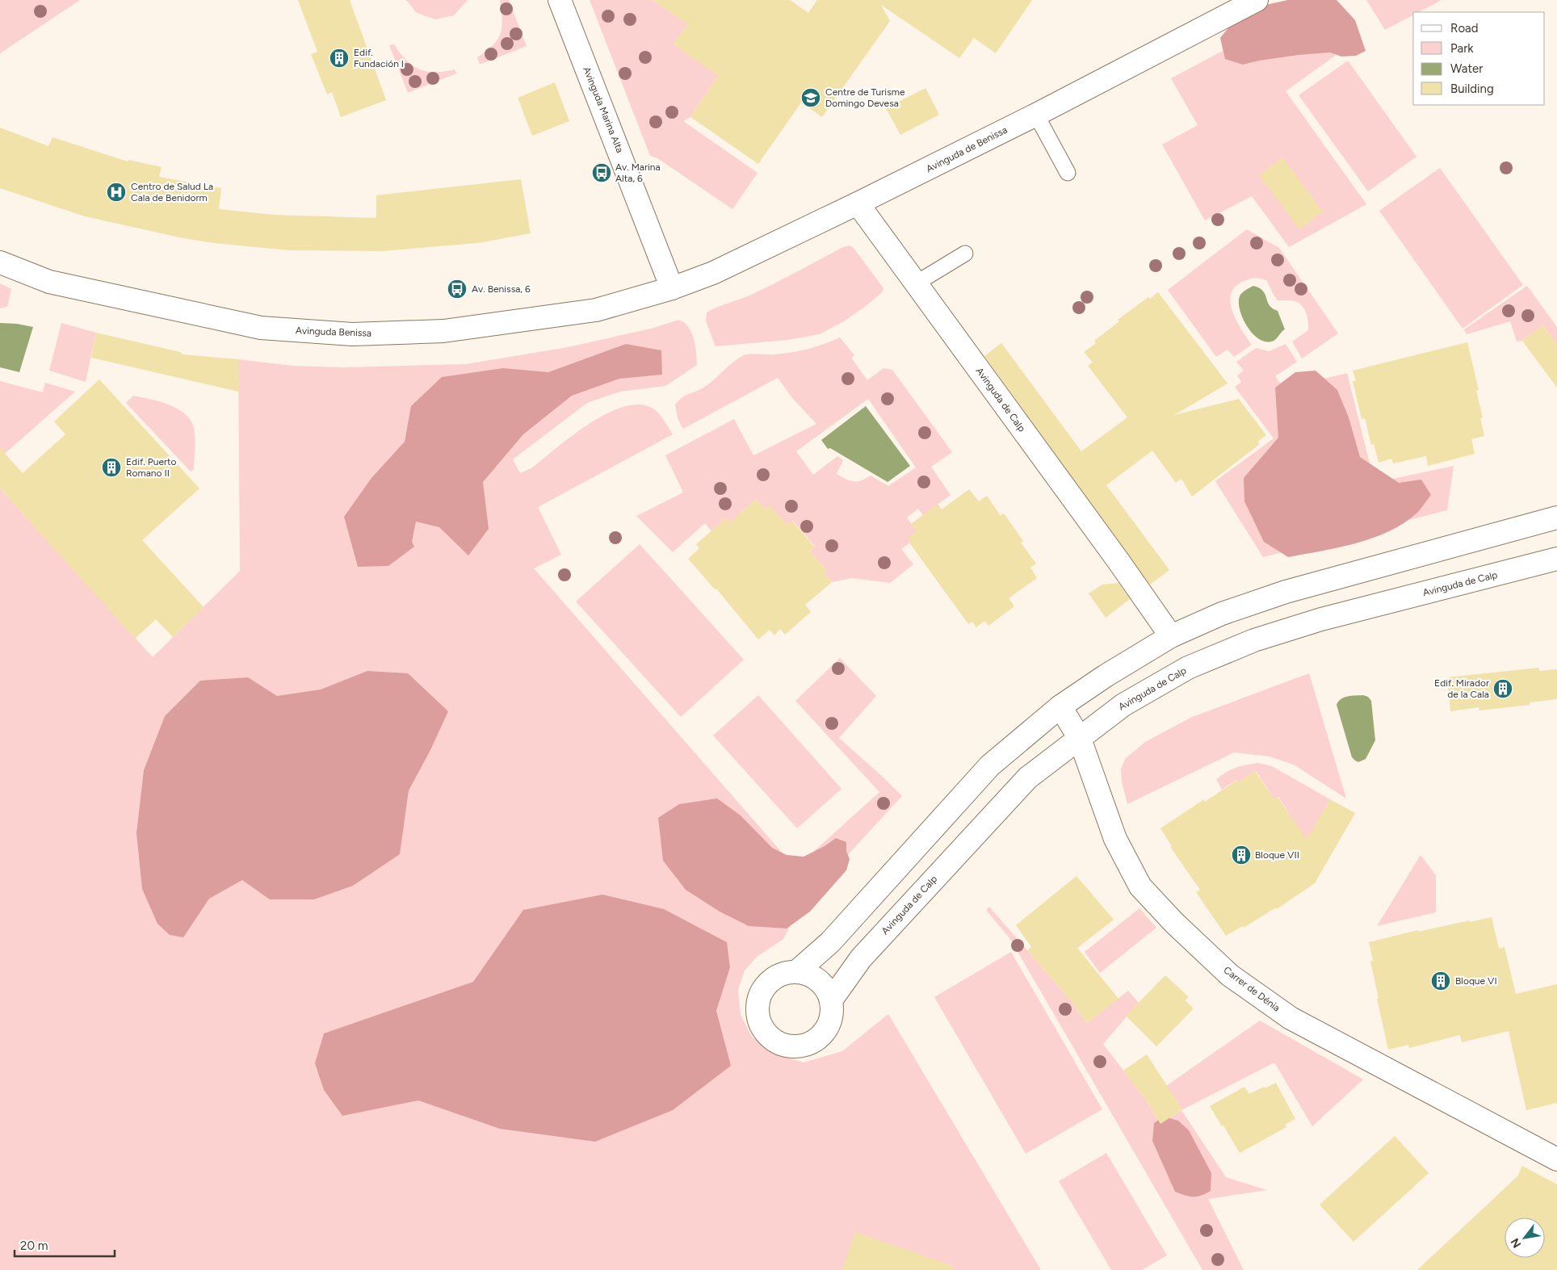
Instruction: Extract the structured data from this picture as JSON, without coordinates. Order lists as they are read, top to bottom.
{
  "streets": {
    "street": [
      "Avinguda Marina Alta",
      "Avinguda de Benissa",
      "Avinguda Benissa",
      "Avinguda de Calp",
      "Carrer de Dénia"
    ]
  },
  "crossings": [
    ["Avinguda Marina Alta", "Avinguda de Benissa"],
    ["Avinguda Marina Alta", "Avinguda Benissa"],
    ["Avinguda de Benissa", "Avinguda Benissa"],
    ["Avinguda de Benissa", "Avinguda de Calp"],
    ["Avinguda de Calp", "Carrer de Dénia"]
  ],
  "places": {
    "building": [
      "Edif. Fundación I",
      "Edif. Puerto Romano II",
      "Edif. Mirador de la Cala",
      "Bloque VII",
      "Bloque VI"
    ],
    "school or university": ["Centre de Turisme Domingo Devesa"],
    "bus stop": ["Av. Marina Alta, 6", "Av. Benissa, 6"],
    "hospital": ["Centro de Salud La Cala de Benidorm"]
  },
  "legend": [
    "Road",
    "Park",
    "Water",
    "Building"
  ],
  "scale_bar": "20 m",
  "north": "bottom left"
}
